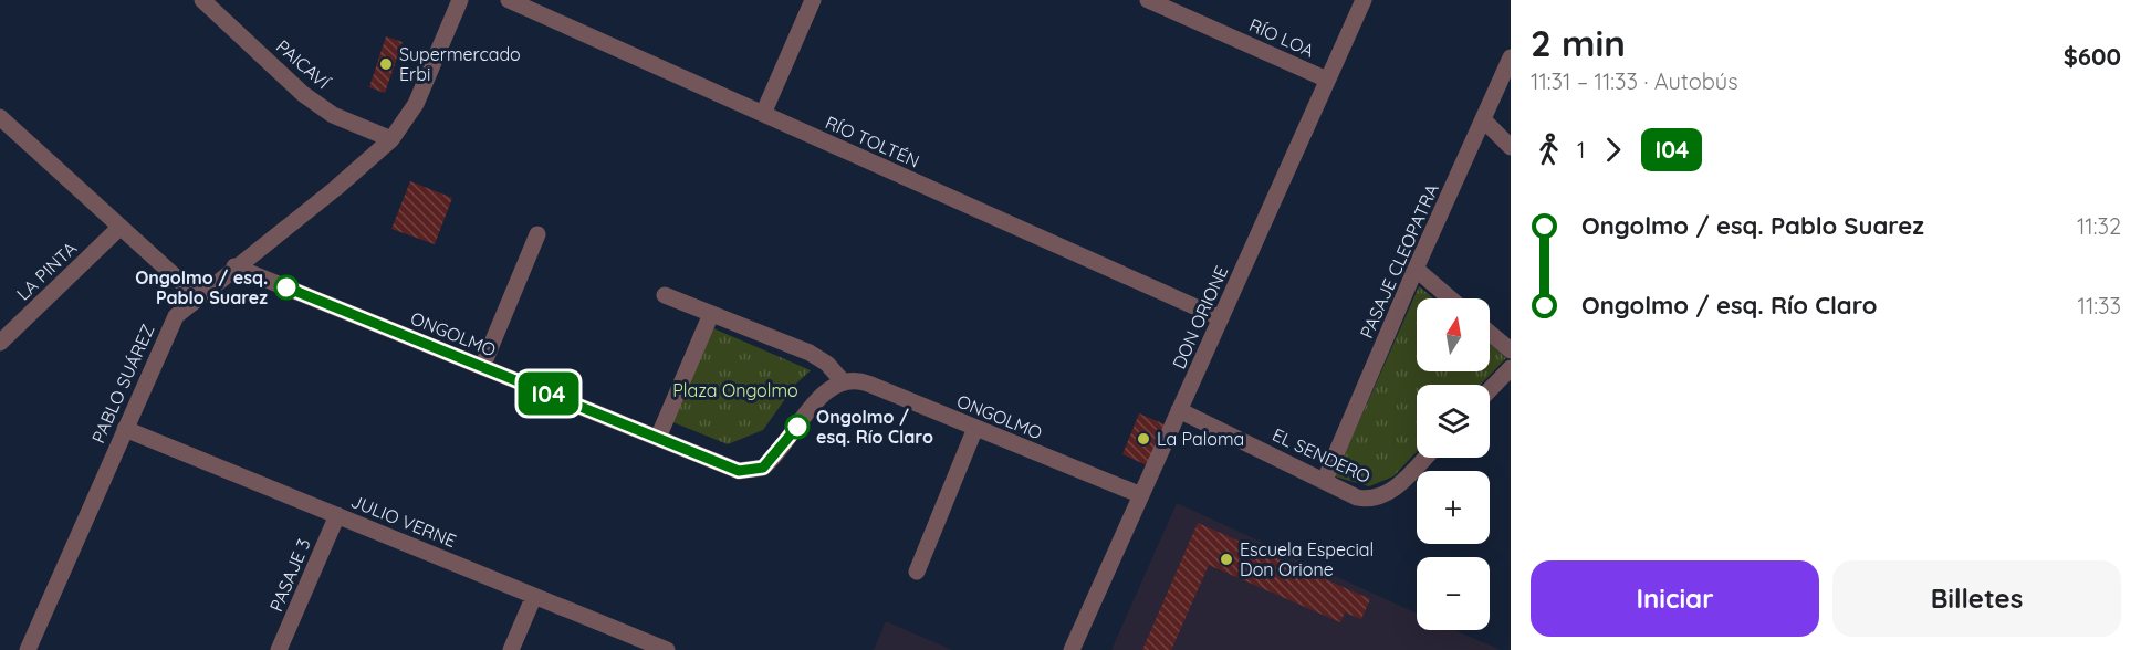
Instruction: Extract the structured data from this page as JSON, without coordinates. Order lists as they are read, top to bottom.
{
  "streets": {
    "street": [
      "RÍO LOA",
      "PAICAVÍ",
      "RÍO TOLTÉN",
      "PASAJE CLEOPATRA",
      "LA PINTA",
      "DON ORIONE",
      "ONGOLMO",
      "PABLO SUÁREZ",
      "EL SENDERO",
      "JULIO VERNE",
      "PASAJE 3"
    ]
  },
  "crossings": [
    ["RÍO LOA", "DON ORIONE"],
    ["PAICAVÍ", "PABLO SUÁREZ"],
    ["RÍO TOLTÉN", "DON ORIONE"],
    ["PASAJE CLEOPATRA", "EL SENDERO"],
    ["DON ORIONE", "ONGOLMO"],
    ["DON ORIONE", "EL SENDERO"],
    ["ONGOLMO", "PABLO SUÁREZ"],
    ["PABLO SUÁREZ", "JULIO VERNE"],
    ["JULIO VERNE", "PASAJE 3"]
  ],
  "parks": ["Plaza Ongolmo"],
  "places": [
    "Supermercado Erbi",
    "Ongolmo / esq. Pablo Suarez",
    "Ongolmo / esq. Río Claro",
    "La Paloma",
    "Escuela Especial Don Orione"
  ],
  "lines": ["bus line I04"],
  "north": "top",
  "page": {
    "on_map": "I04",
    "heading": ["2 min", "11:31 – 11:33 · Autobús", "$600"],
    "legs": ["1", "I04"],
    "list": [
      {
        "name": "Ongolmo / esq. Pablo Suarez",
        "value": "11:32"
      },
      {
        "name": "Ongolmo / esq. Río Claro",
        "value": "11:33"
      }
    ],
    "map_buttons": ["+", "−"],
    "buttons": ["Iniciar", "Billetes"]
  }
}
